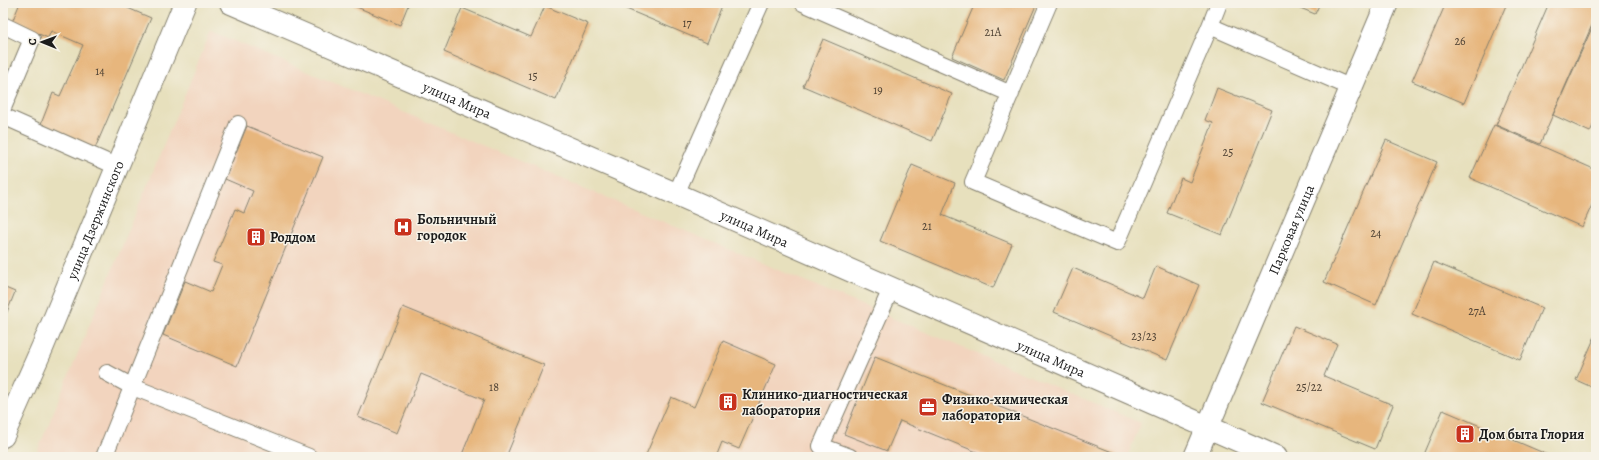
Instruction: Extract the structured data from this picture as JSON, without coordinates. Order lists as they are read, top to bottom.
{
  "streets": {
    "street": ["улица Мира", "улица Дзержинского", "Парковая улица"]
  },
  "crossings": [
    ["улица Мира", "Парковая улица"]
  ],
  "places": {
    "hospital": ["Больничный городок"],
    "building": ["Роддом", "Клинико-диагностическая лаборатория", "Дом быта Глория"],
    "office": ["Физико-химическая лаборатория"]
  },
  "house_numbers": [
    "17",
    "21А",
    "26",
    "14",
    "15",
    "19",
    "25",
    "21",
    "24",
    "27А",
    "23/23",
    "18",
    "25/22"
  ],
  "north": "left"
}
